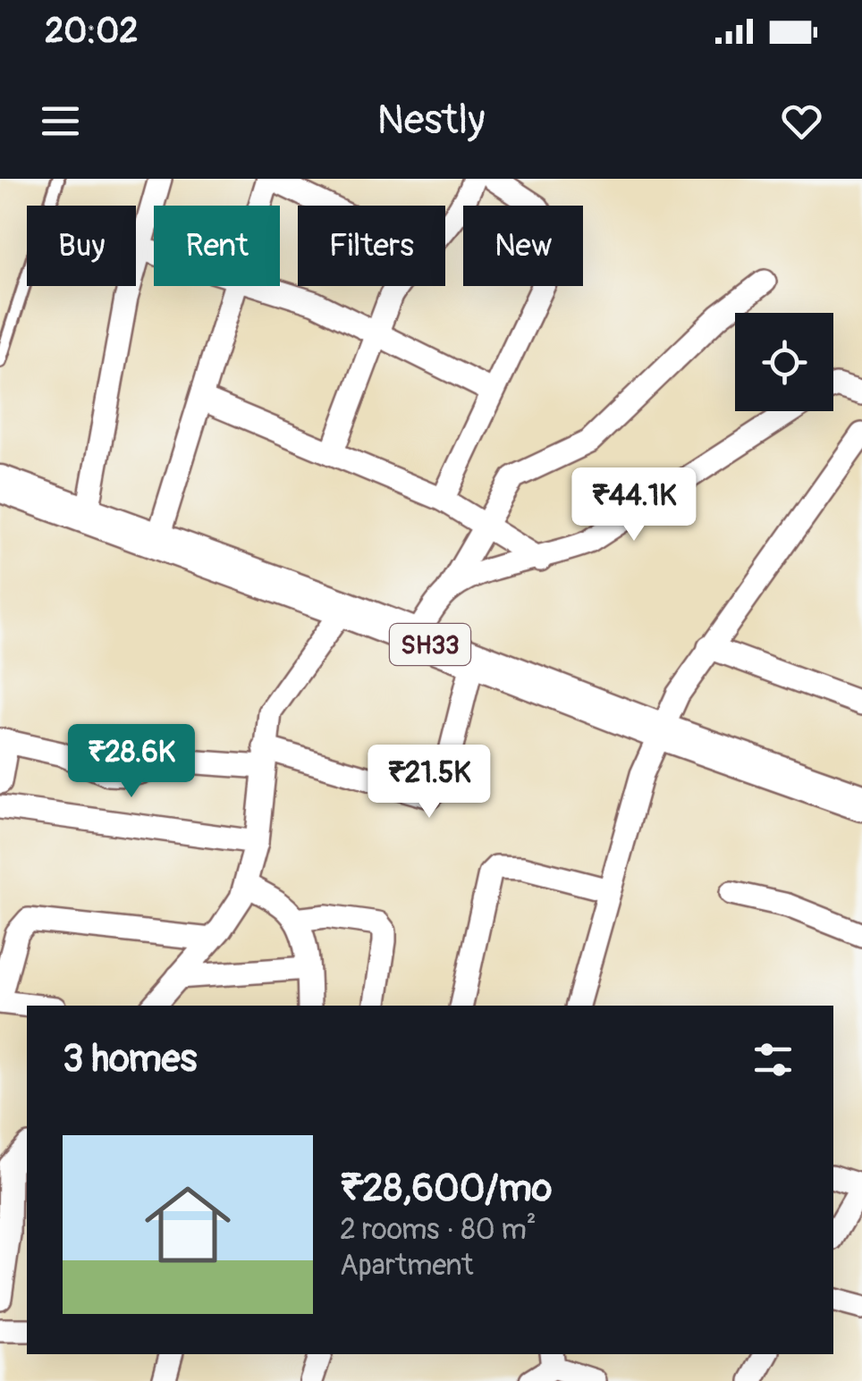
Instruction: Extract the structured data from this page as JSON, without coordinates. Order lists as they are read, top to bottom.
{
  "streets": {
    "main road": ["SH33"]
  },
  "page": {
    "status": "20:02",
    "header": "Nestly",
    "chip": [
      "Buy",
      "Rent",
      "Filters",
      "New"
    ],
    "price": ["₹44.1K", "₹28.6K", "₹21.5K"],
    "heading": "3 homes",
    "list": [
      {
        "name": "₹28,600/mo",
        "note": "2 rooms · 80 m² · Apartment"
      }
    ]
  }
}
